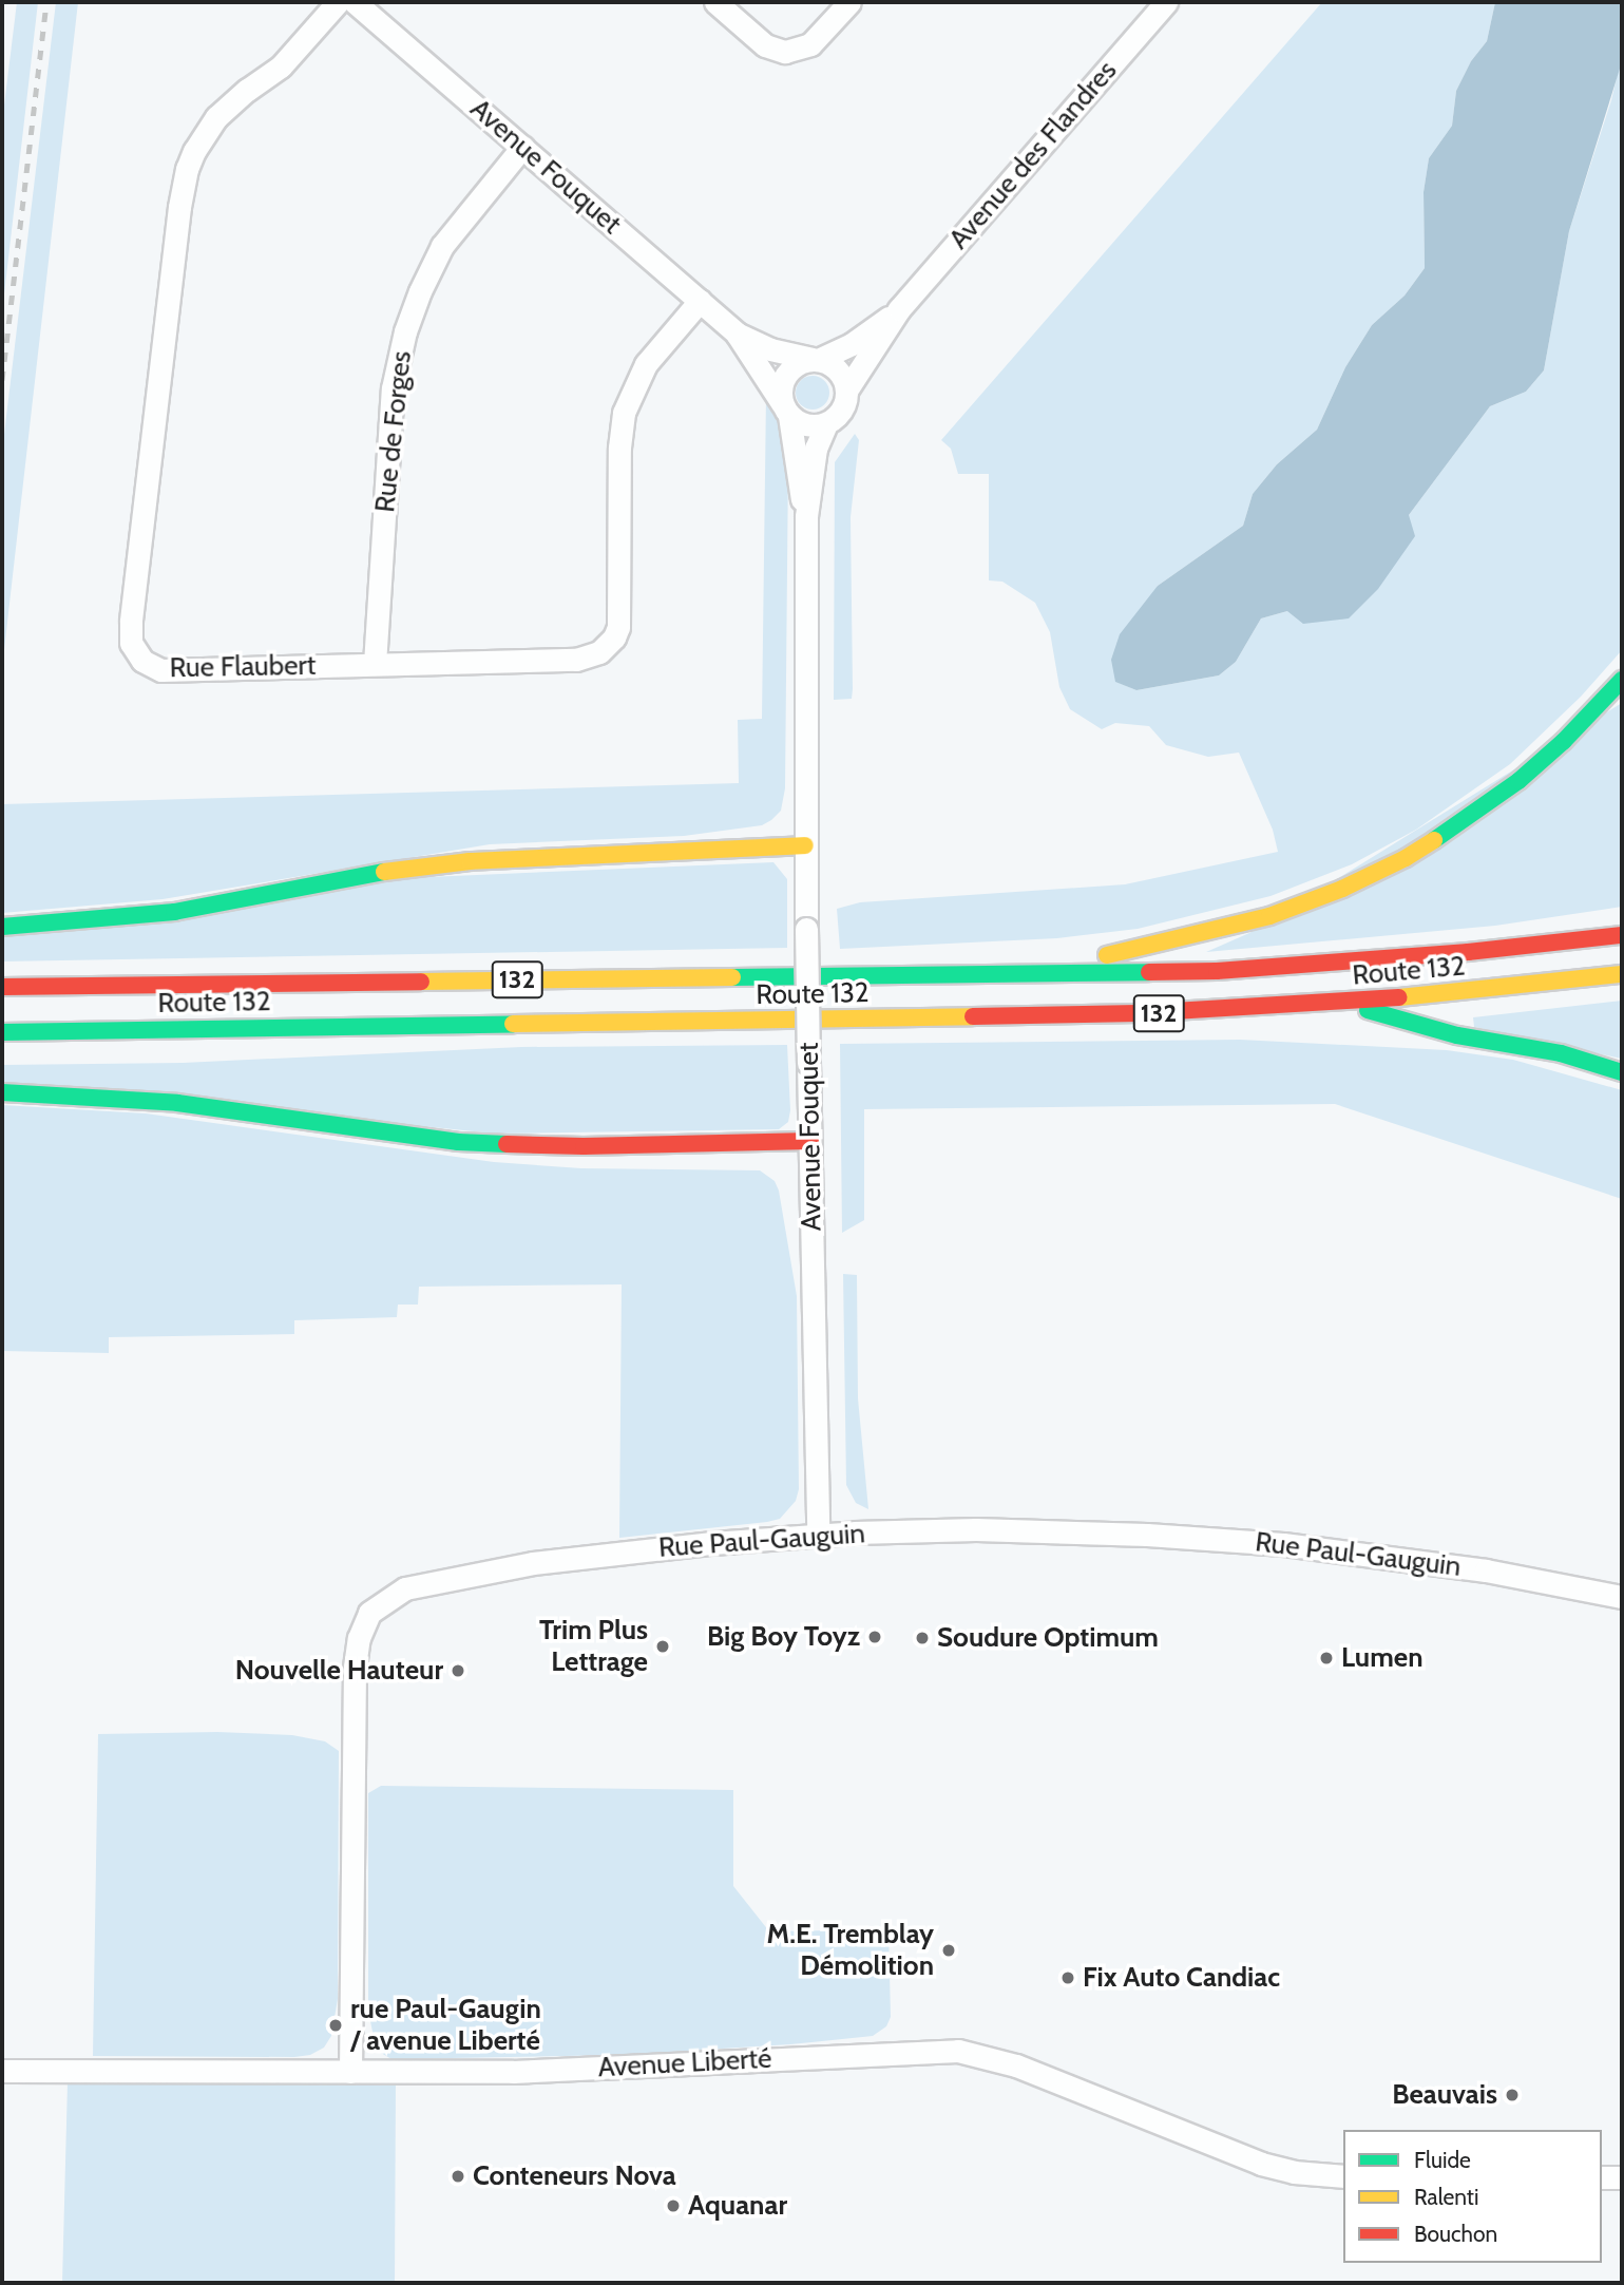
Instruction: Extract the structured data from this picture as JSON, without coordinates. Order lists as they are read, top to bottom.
{
  "streets": {
    "main road": ["Route 132", "132"],
    "street": [
      "Avenue des Flandres",
      "Avenue Fouquet",
      "Rue de Forges",
      "Rue Flaubert",
      "Rue Paul-Gauguin",
      "Avenue Liberté"
    ]
  },
  "crossings": [
    ["Avenue des Flandres", "Avenue Fouquet"],
    ["Avenue Fouquet", "Rue de Forges"],
    ["Avenue Fouquet", "Rue Flaubert"],
    ["Avenue Fouquet", "Rue Paul-Gauguin"],
    ["Rue de Forges", "Rue Flaubert"],
    ["Rue Paul-Gauguin", "Avenue Liberté"]
  ],
  "places": [
    "Big Boy Toyz",
    "Soudure Optimum",
    "Trim Plus Lettrage",
    "Lumen",
    "Nouvelle Hauteur",
    "M.E. Tremblay Démolition",
    "Fix Auto Candiac",
    "rue Paul-Gaugin / avenue Liberté",
    "Beauvais",
    "Conteneurs Nova",
    "Aquanar"
  ],
  "legend": ["Fluide", "Ralenti", "Bouchon"]
}
